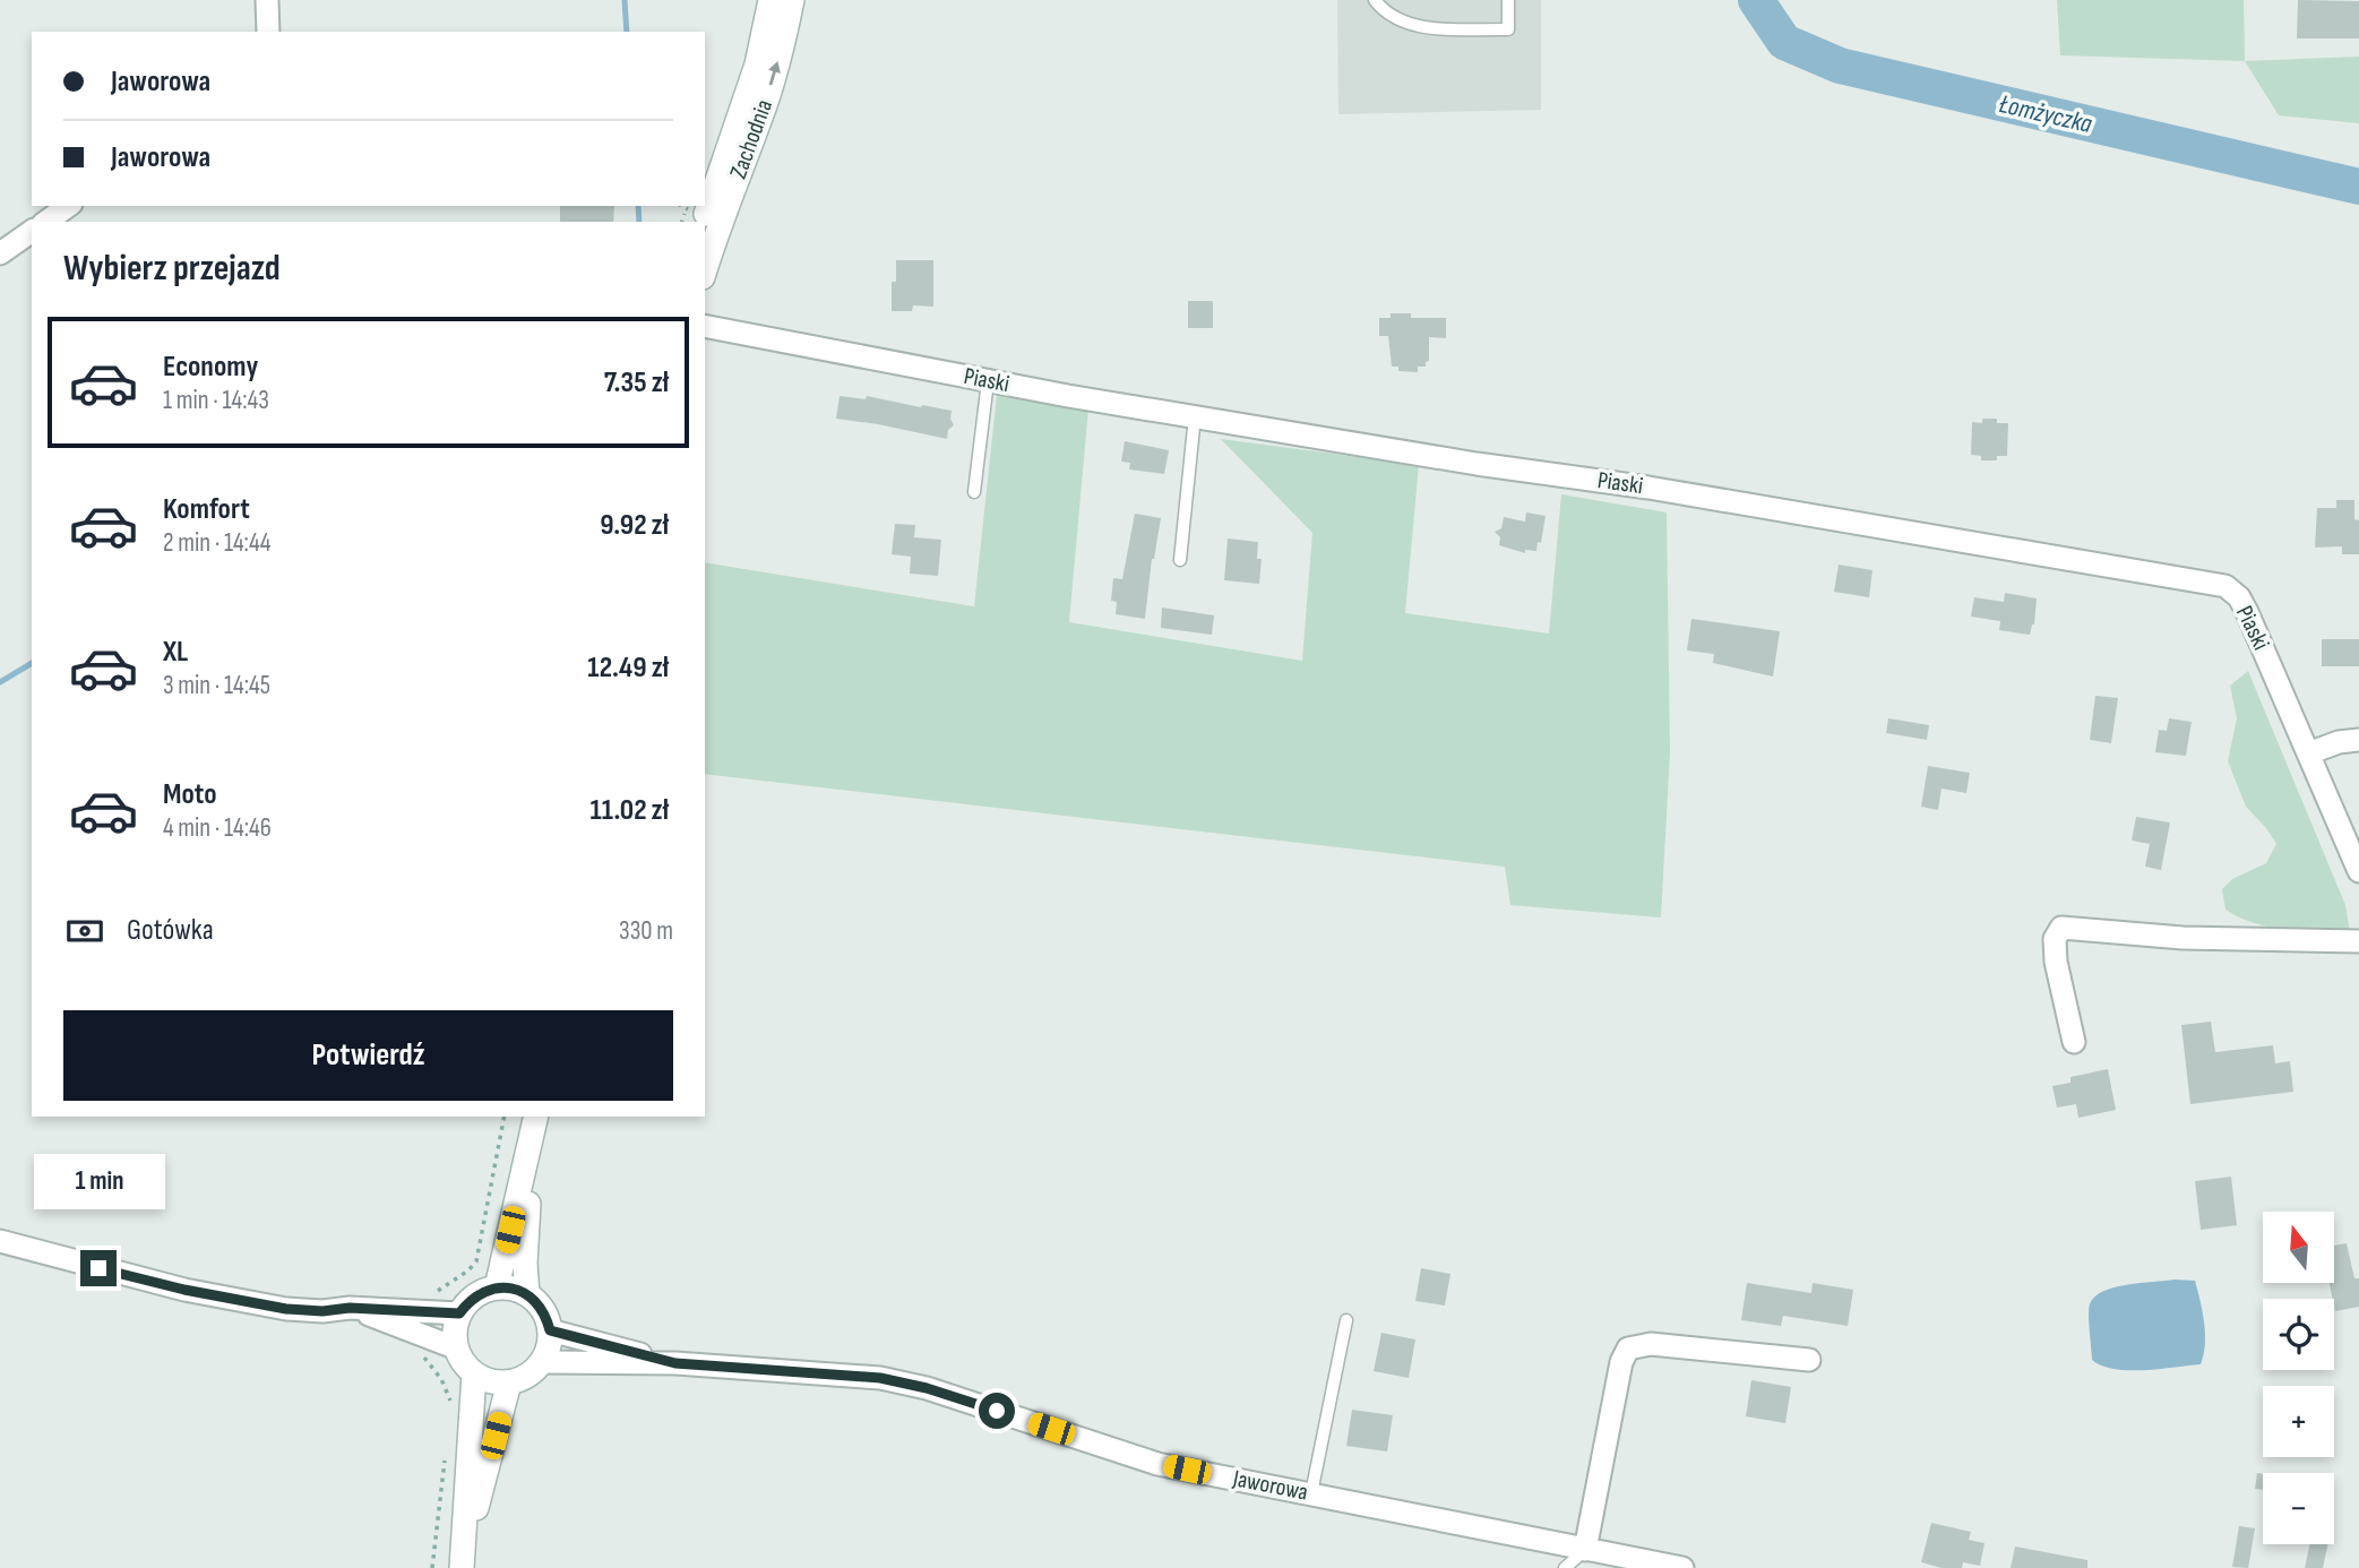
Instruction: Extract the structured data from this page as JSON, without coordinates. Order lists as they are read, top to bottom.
{
  "streets": {
    "main road": ["Zachodnia"],
    "street": ["Piaski", "Jaworowa"]
  },
  "water": ["Łomżyczka"],
  "north": "top",
  "page": {
    "banner": ["Jaworowa", "Jaworowa"],
    "heading": "Wybierz przejazd",
    "list": [
      {
        "name": "Economy",
        "note": "1 min · 14:43",
        "value": "7.35 zł"
      },
      {
        "name": "Komfort",
        "note": "2 min · 14:44",
        "value": "9.92 zł"
      },
      {
        "name": "XL",
        "note": "3 min · 14:45",
        "value": "12.49 zł"
      },
      {
        "name": "Moto",
        "note": "4 min · 14:46",
        "value": "11.02 zł"
      }
    ],
    "pay": ["Gotówka", "330 m"],
    "buttons": "Potwierdź",
    "bubble": "1 min",
    "map_buttons": ["+", "−"]
  }
}
